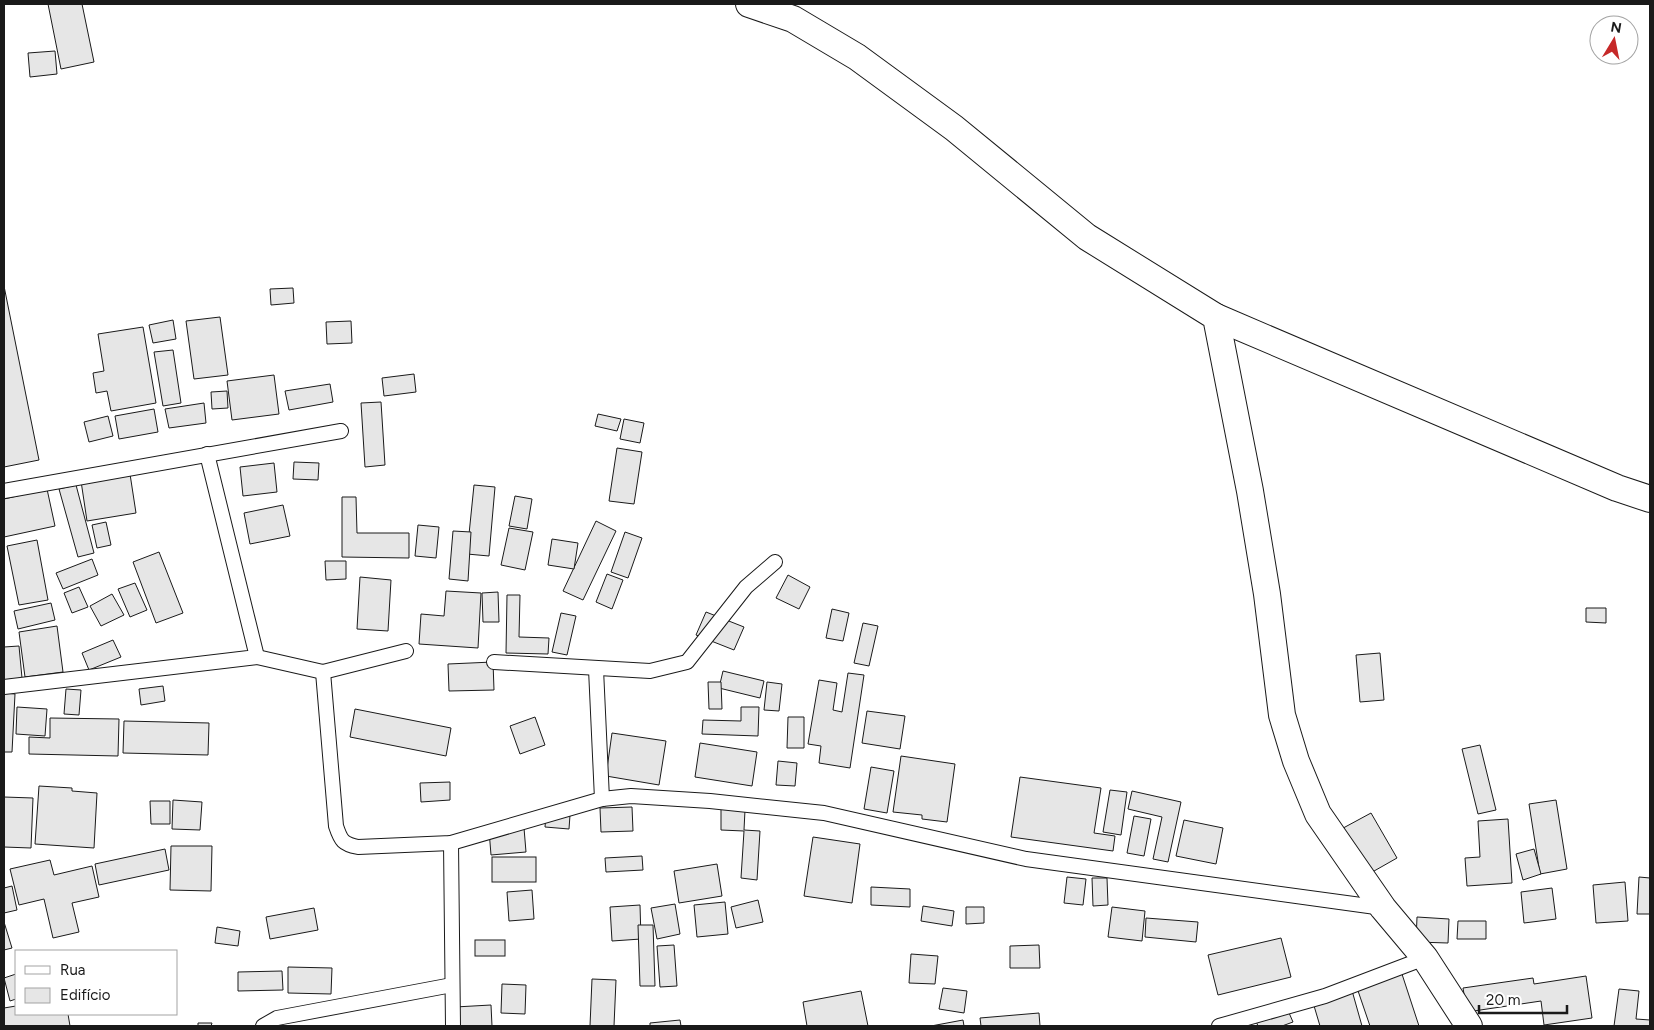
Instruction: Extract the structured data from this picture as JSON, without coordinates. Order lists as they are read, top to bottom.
{
  "legend": ["Rua", "Edifício"],
  "scale_bar": "20 m",
  "north": "top"
}
